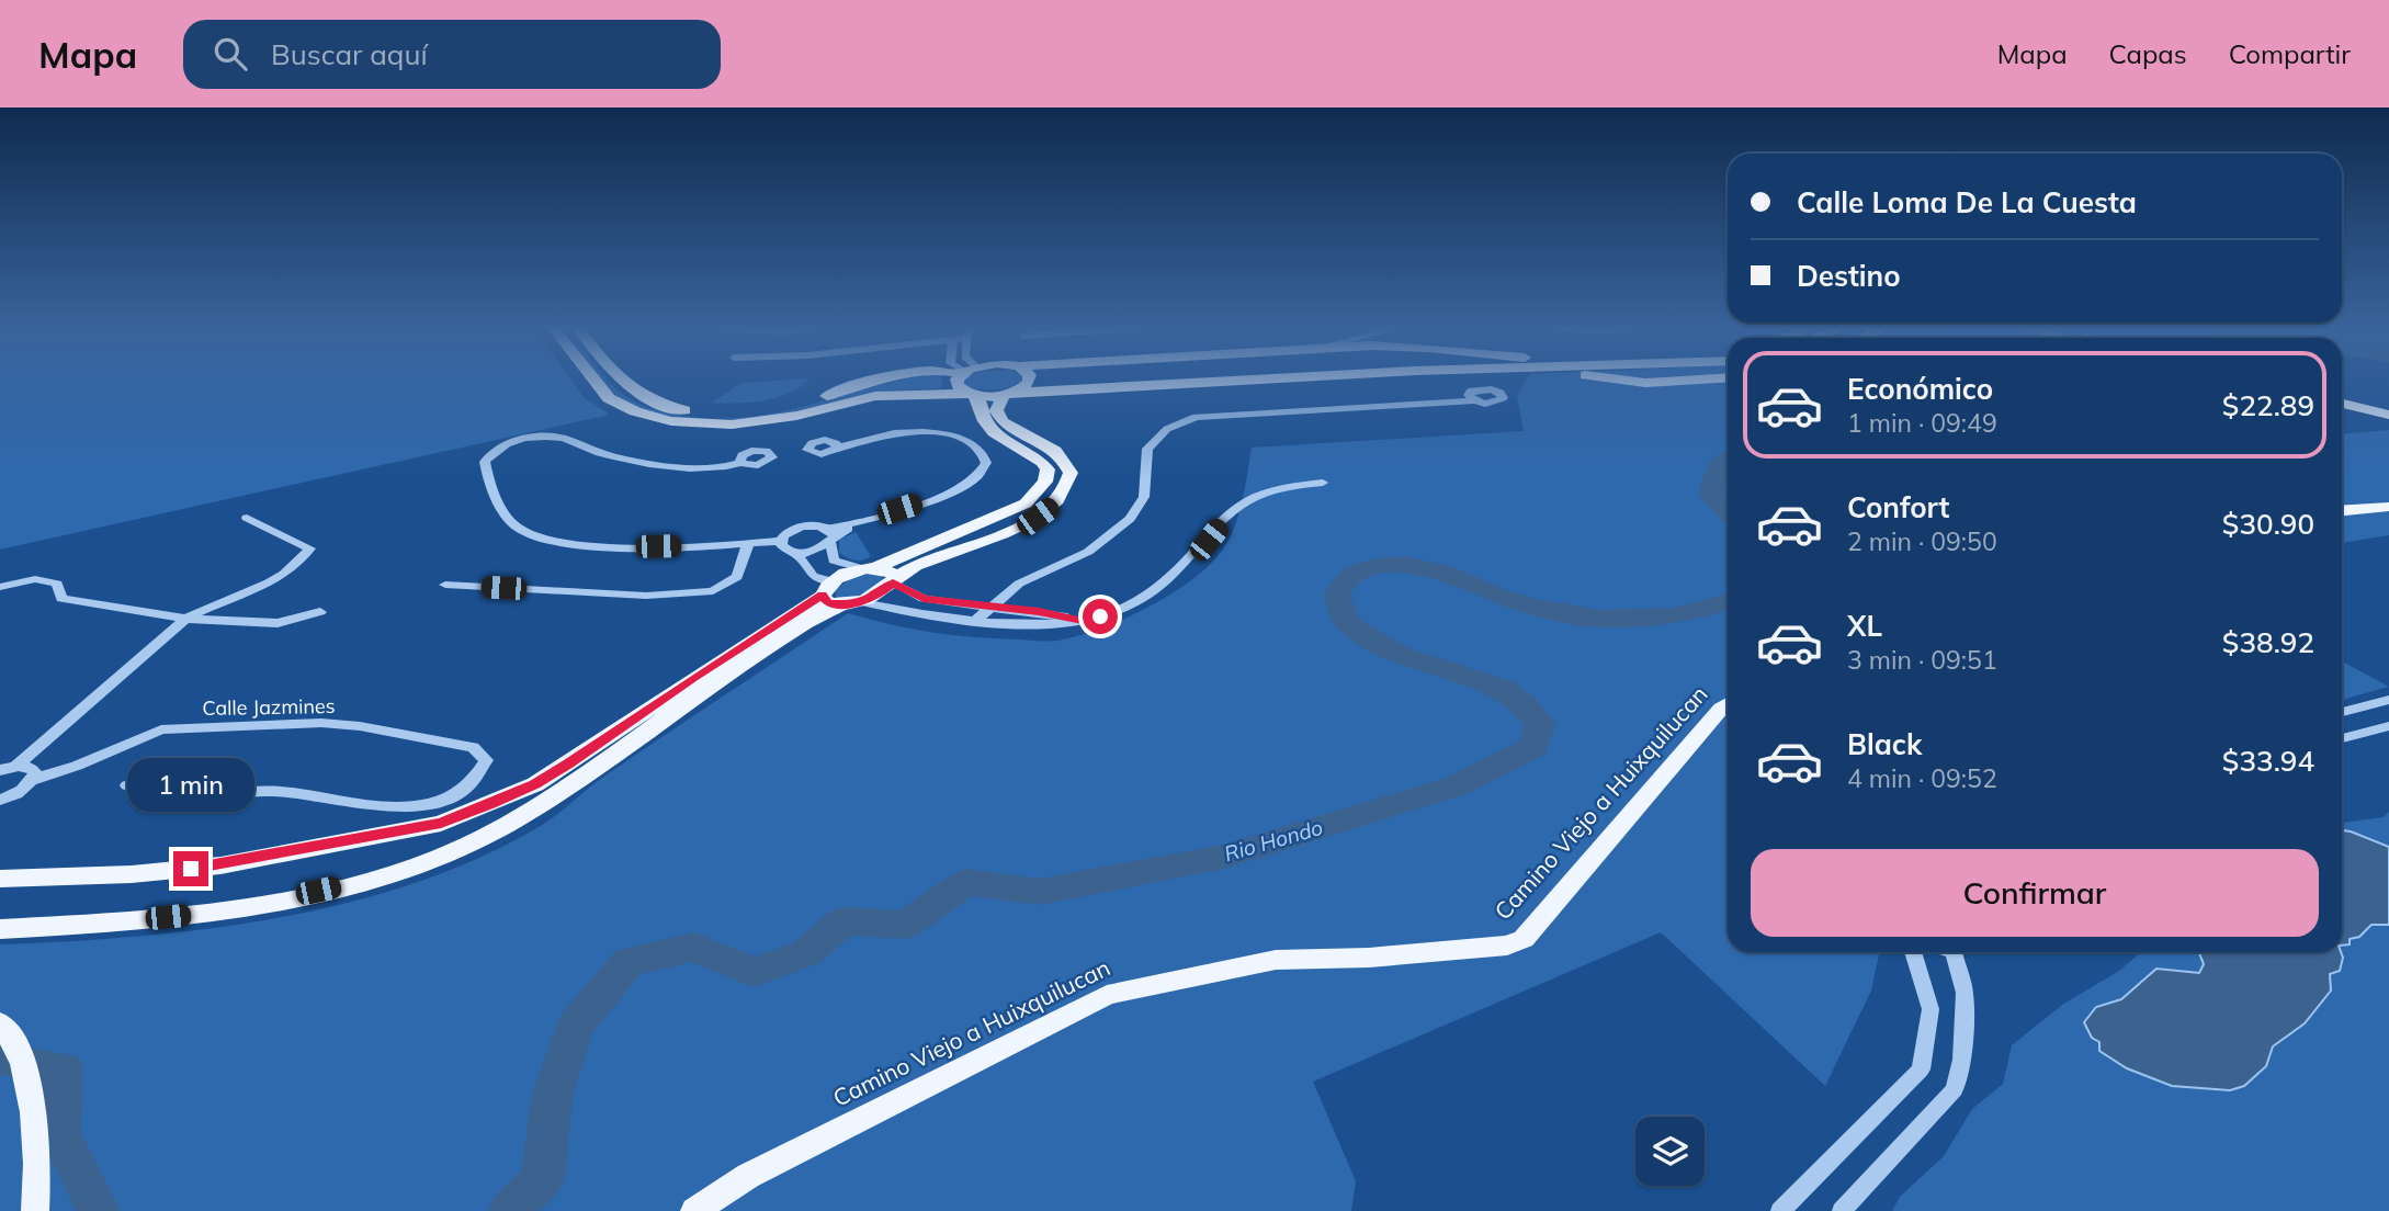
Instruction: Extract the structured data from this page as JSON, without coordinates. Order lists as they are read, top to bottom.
{
  "streets": {
    "main road": ["Camino Viejo a Huixquilucan"],
    "street": ["Calle Jazmines"]
  },
  "water": ["Rio Hondo"],
  "page": {
    "header": "Mapa",
    "search": "Buscar aquí",
    "nav": ["Mapa", "Capas", "Compartir"],
    "banner": ["Calle Loma De La Cuesta", "Destino"],
    "list": [
      {
        "name": "Económico",
        "note": "1 min · 09:49",
        "value": "$22.89"
      },
      {
        "name": "Confort",
        "note": "2 min · 09:50",
        "value": "$30.90"
      },
      {
        "name": "XL",
        "note": "3 min · 09:51",
        "value": "$38.92"
      },
      {
        "name": "Black",
        "note": "4 min · 09:52",
        "value": "$33.94"
      }
    ],
    "bubble": "1 min",
    "buttons": "Confirmar"
  }
}
